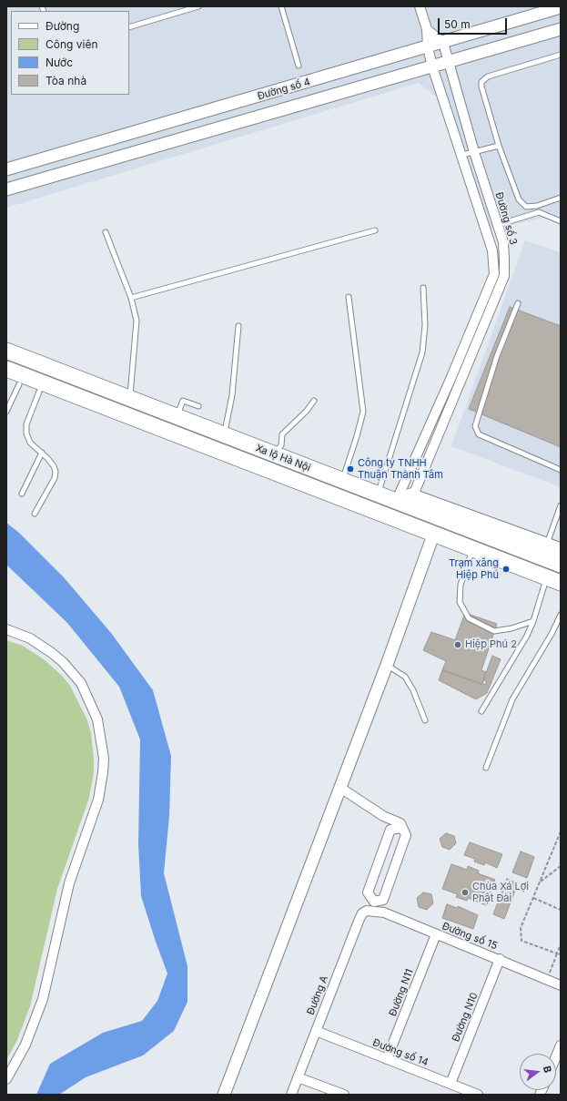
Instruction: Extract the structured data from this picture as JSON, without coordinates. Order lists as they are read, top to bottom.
{
  "streets": {
    "highway": ["Xa lộ Hà Nội"],
    "street": [
      "Đường số 4",
      "Đường số 3",
      "Đường số 15",
      "Đường N11",
      "Đường A",
      "Đường N10",
      "Đường số 14"
    ]
  },
  "crossings": [
    ["Đường số 4", "Đường số 3"],
    ["Đường số 3", "Xa lộ Hà Nội"],
    ["Đường số 15", "Đường N11"],
    ["Đường số 15", "Đường A"],
    ["Đường số 15", "Đường N10"],
    ["Đường N11", "Đường số 14"],
    ["Đường A", "Đường số 14"],
    ["Đường N10", "Đường số 14"]
  ],
  "places": [
    "Công ty TNHH Thuận Thành Tâm",
    "Trạm xăng Hiệp Phú",
    "Hiệp Phú 2",
    "Chùa Xá Lợi Phật Đài"
  ],
  "legend": [
    "Đường",
    "Công viên",
    "Nước",
    "Tòa nhà"
  ],
  "scale_bar": "50 m",
  "north": "right"
}
